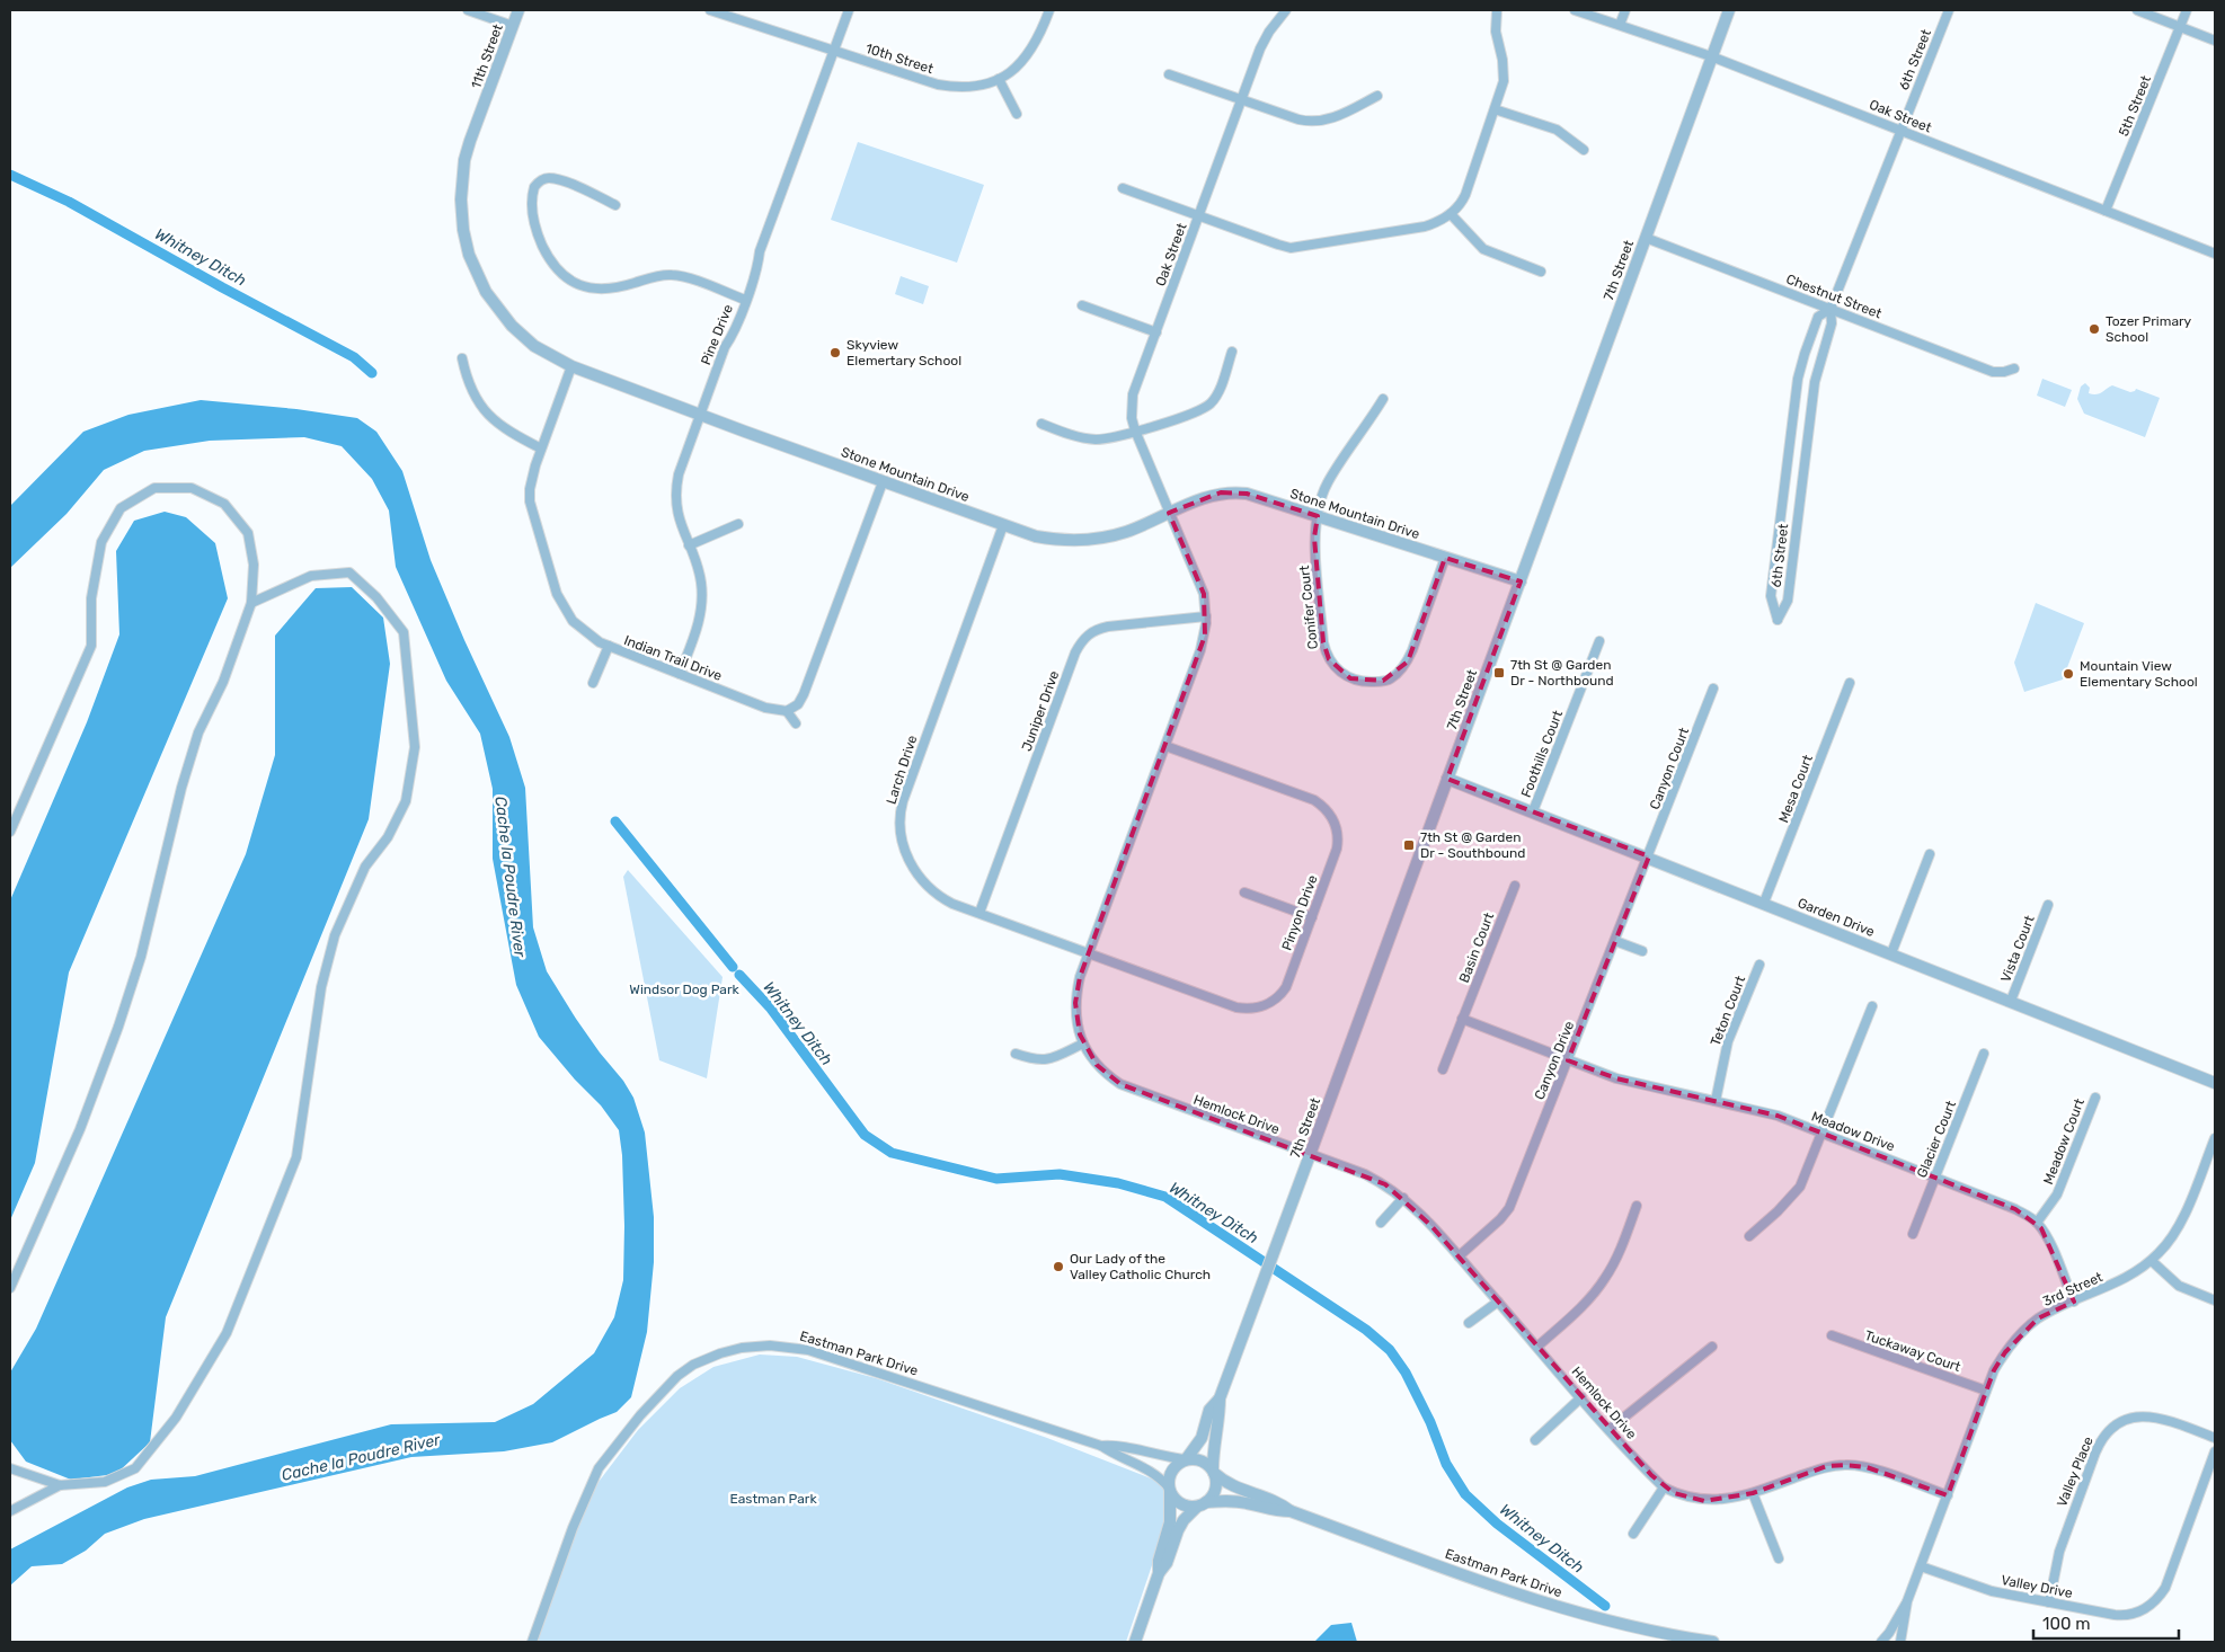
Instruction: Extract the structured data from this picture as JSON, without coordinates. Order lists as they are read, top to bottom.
{
  "streets": {
    "street": [
      "11th Street",
      "10th Street",
      "6th Street",
      "5th Street",
      "Oak Street",
      "7th Street",
      "Chestnut Street",
      "Pine Drive",
      "Stone Mountain Drive",
      "Conifer Court",
      "Indian Trail Drive",
      "Juniper Drive",
      "Foothills Court",
      "Canyon Court",
      "Larch Drive",
      "Mesa Court",
      "Pinyon Drive",
      "Garden Drive",
      "Basin Court",
      "Vista Court",
      "Teton Court",
      "Canyon Drive",
      "Hemlock Drive",
      "Meadow Drive",
      "Glacier Court",
      "Meadow Court",
      "3rd Street",
      "Tuckaway Court",
      "Eastman Park Drive",
      "Valley Place",
      "Valley Drive"
    ]
  },
  "crossings": [
    ["11th Street", "Stone Mountain Drive"],
    ["10th Street", "Pine Drive"],
    ["6th Street", "Oak Street"],
    ["6th Street", "Chestnut Street"],
    ["5th Street", "Oak Street"],
    ["Oak Street", "7th Street"],
    ["Oak Street", "Stone Mountain Drive"],
    ["Oak Street", "Hemlock Drive"],
    ["7th Street", "Chestnut Street"],
    ["7th Street", "Stone Mountain Drive"],
    ["7th Street", "Garden Drive"],
    ["7th Street", "Hemlock Drive"],
    ["7th Street", "Eastman Park Drive"],
    ["Pine Drive", "Stone Mountain Drive"],
    ["Pine Drive", "Indian Trail Drive"],
    ["Stone Mountain Drive", "Conifer Court"],
    ["Stone Mountain Drive", "Indian Trail Drive"],
    ["Stone Mountain Drive", "Larch Drive"],
    ["Stone Mountain Drive", "Hemlock Drive"],
    ["Juniper Drive", "Larch Drive"],
    ["Juniper Drive", "Hemlock Drive"],
    ["Foothills Court", "Garden Drive"],
    ["Canyon Court", "Garden Drive"],
    ["Canyon Court", "Canyon Drive"],
    ["Larch Drive", "Pinyon Drive"],
    ["Larch Drive", "Hemlock Drive"],
    ["Mesa Court", "Garden Drive"],
    ["Pinyon Drive", "Hemlock Drive"],
    ["Garden Drive", "Vista Court"],
    ["Garden Drive", "Canyon Drive"],
    ["Teton Court", "Meadow Drive"],
    ["Canyon Drive", "Hemlock Drive"],
    ["Canyon Drive", "Meadow Drive"],
    ["Hemlock Drive", "3rd Street"],
    ["Meadow Drive", "Glacier Court"],
    ["Meadow Drive", "Meadow Court"],
    ["Meadow Drive", "3rd Street"],
    ["3rd Street", "Tuckaway Court"],
    ["3rd Street", "Valley Drive"],
    ["Valley Place", "Valley Drive"]
  ],
  "water": ["Whitney Ditch", "Cache la Poudre River"],
  "parks": ["Windsor Dog Park", "Eastman Park"],
  "places": {
    "other": [
      "Tozer Primary School",
      "Skyview Elemertary School",
      "Mountain View Elementary School",
      "Our Lady of the Valley Catholic Church"
    ],
    "transit": ["7th St @ Garden Dr - Northbound", "7th St @ Garden Dr - Southbound"]
  },
  "scale_bar": "100 m"
}
